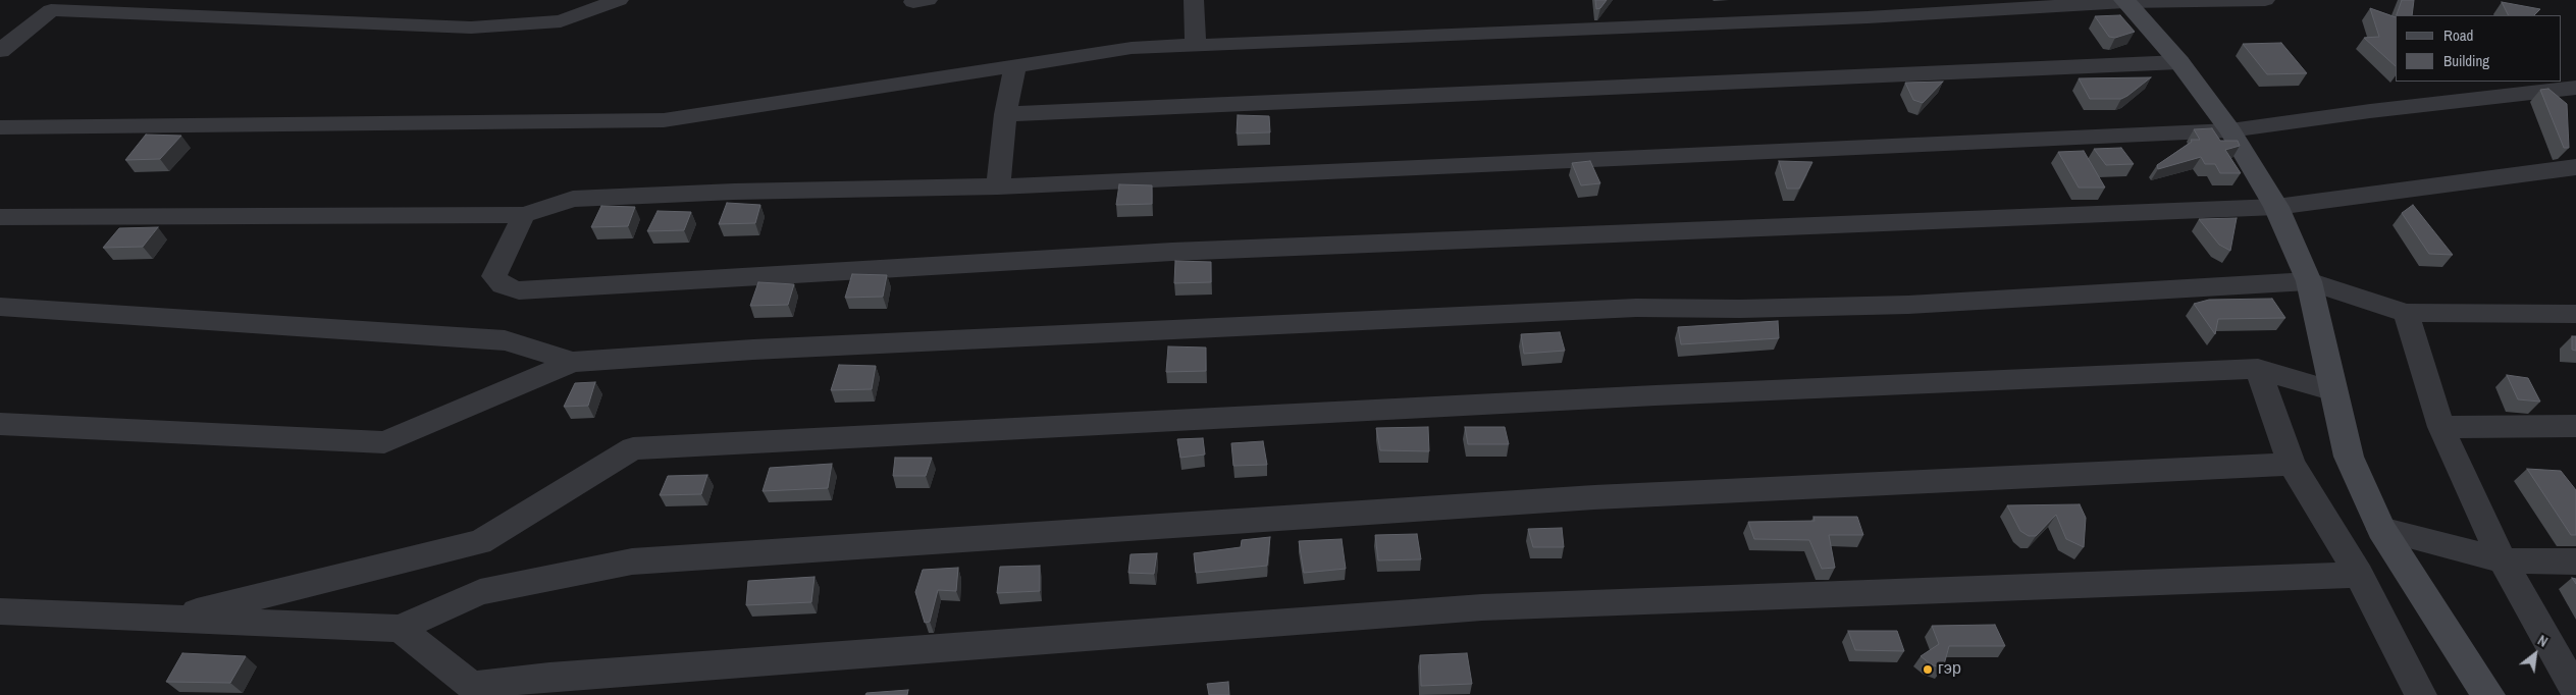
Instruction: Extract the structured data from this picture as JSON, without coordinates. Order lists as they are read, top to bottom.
{
  "places": ["гэр"],
  "legend": ["Road", "Building"],
  "north": "top right"
}
